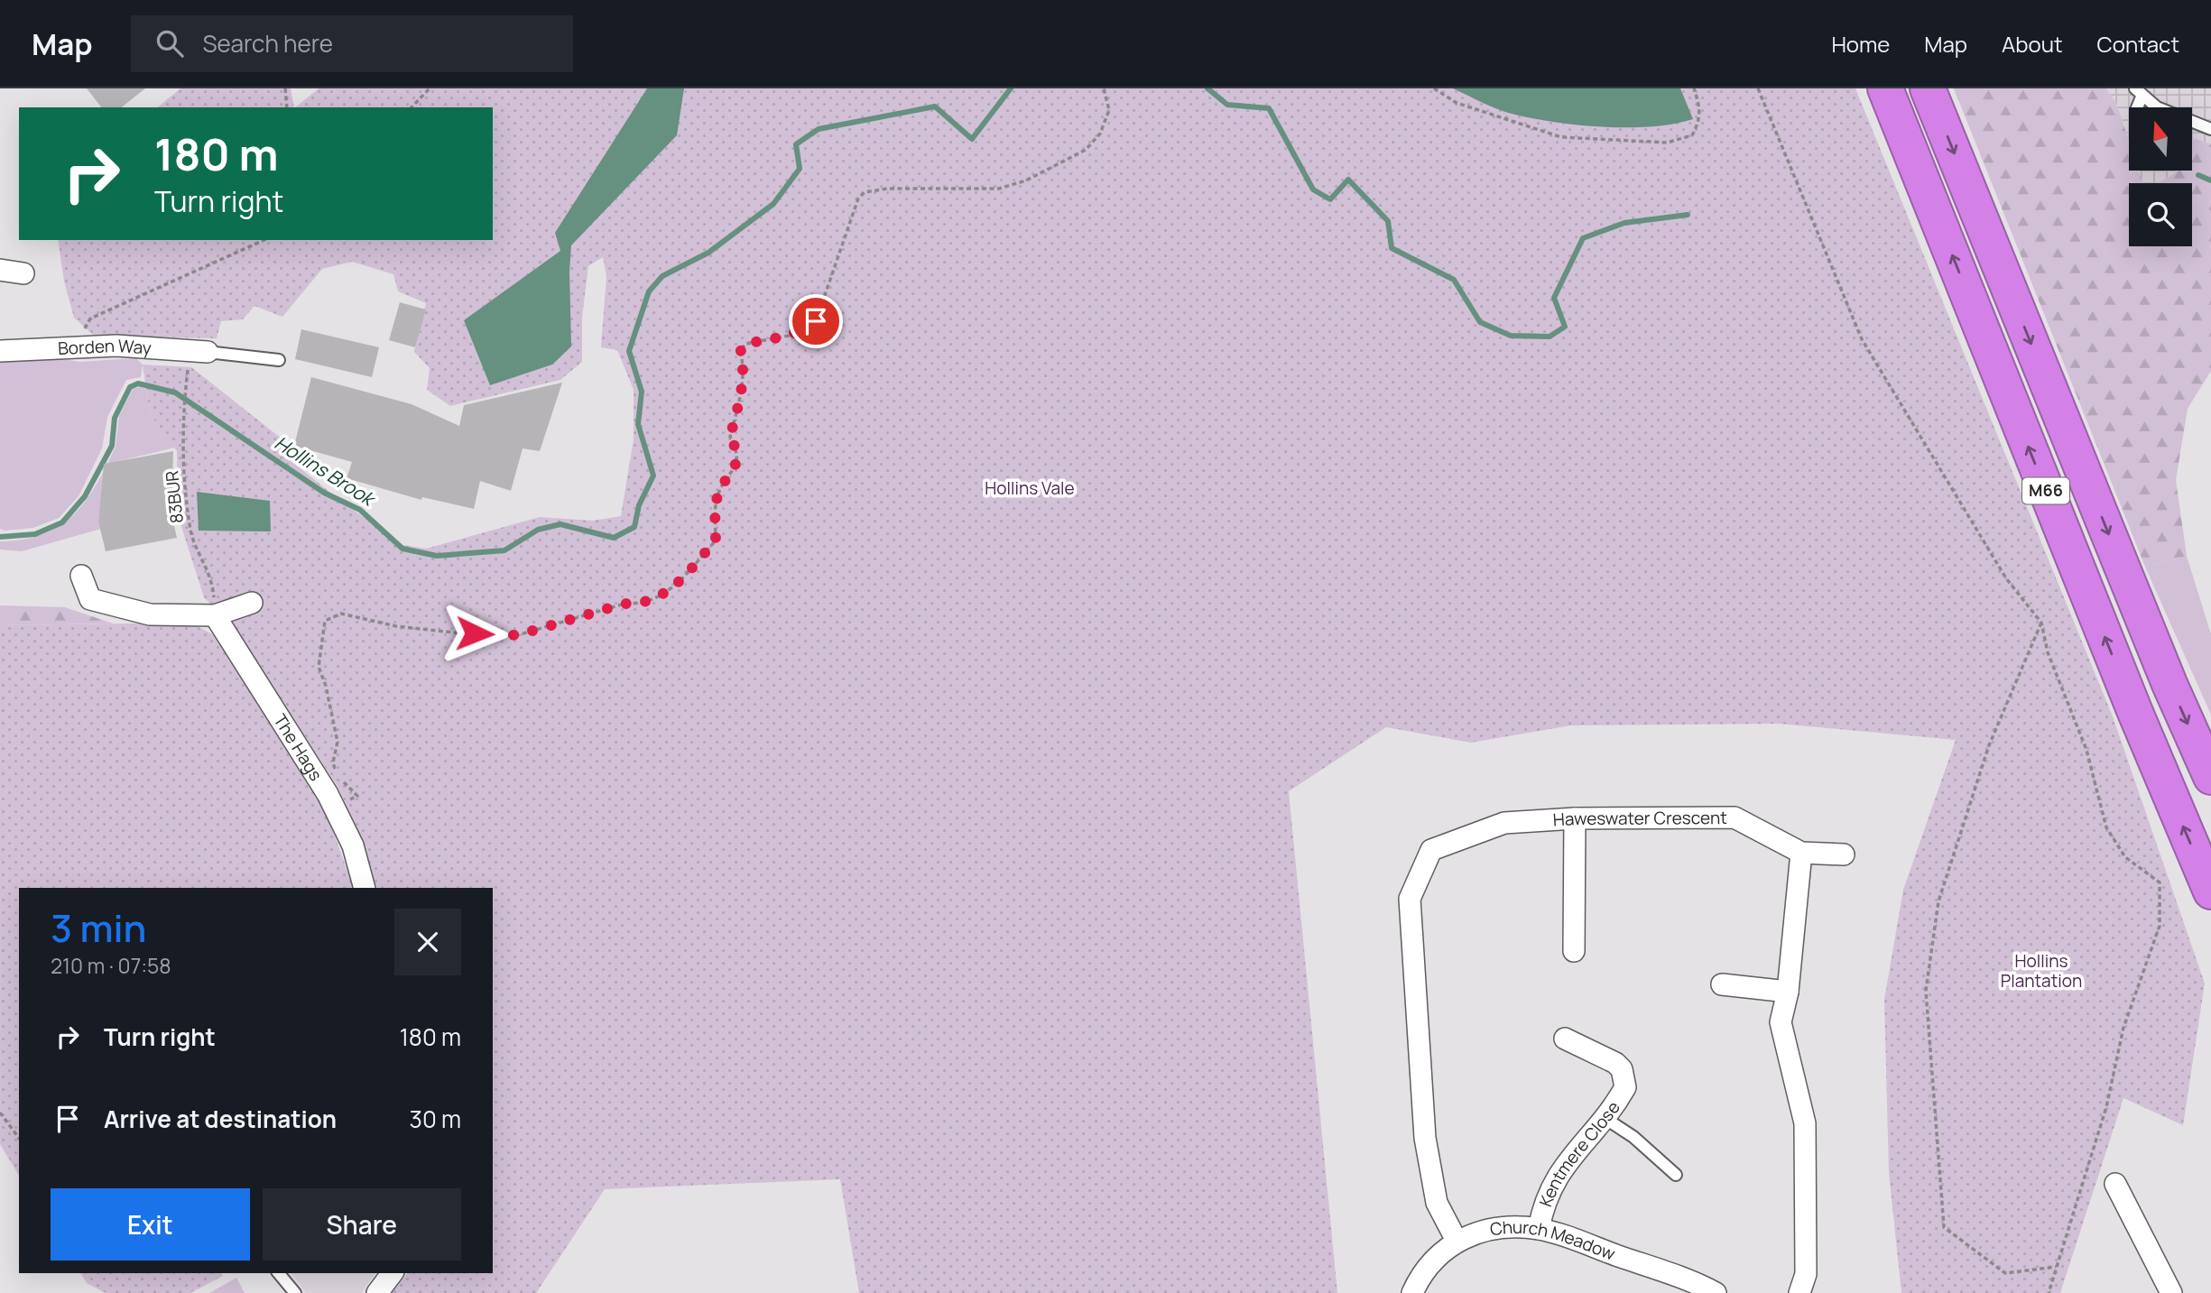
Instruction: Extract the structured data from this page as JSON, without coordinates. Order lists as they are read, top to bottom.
{
  "streets": {
    "highway": ["M66"],
    "street": [
      "Borden Way",
      "The Hags",
      "Haweswater Crescent",
      "Kentmere Close",
      "Church Meadow"
    ],
    "path": ["83BUR"]
  },
  "crossings": [
    ["83BUR", "The Hags"],
    ["Haweswater Crescent", "Church Meadow"],
    ["Kentmere Close", "Church Meadow"]
  ],
  "water": ["Hollins Brook"],
  "parks": ["Hollins Vale", "Hollins Plantation"],
  "north": "top",
  "page": {
    "header": "Map",
    "search": "Search here",
    "nav": [
      "Home",
      "Map",
      "About",
      "Contact"
    ],
    "turn": ["180 m", "Turn right"],
    "heading": ["3 min", "210 m · 07:58"],
    "list": [
      {
        "name": "Turn right",
        "value": "180 m"
      },
      {
        "name": "Arrive at destination",
        "value": "30 m"
      }
    ],
    "buttons": ["Exit", "Share"]
  }
}
